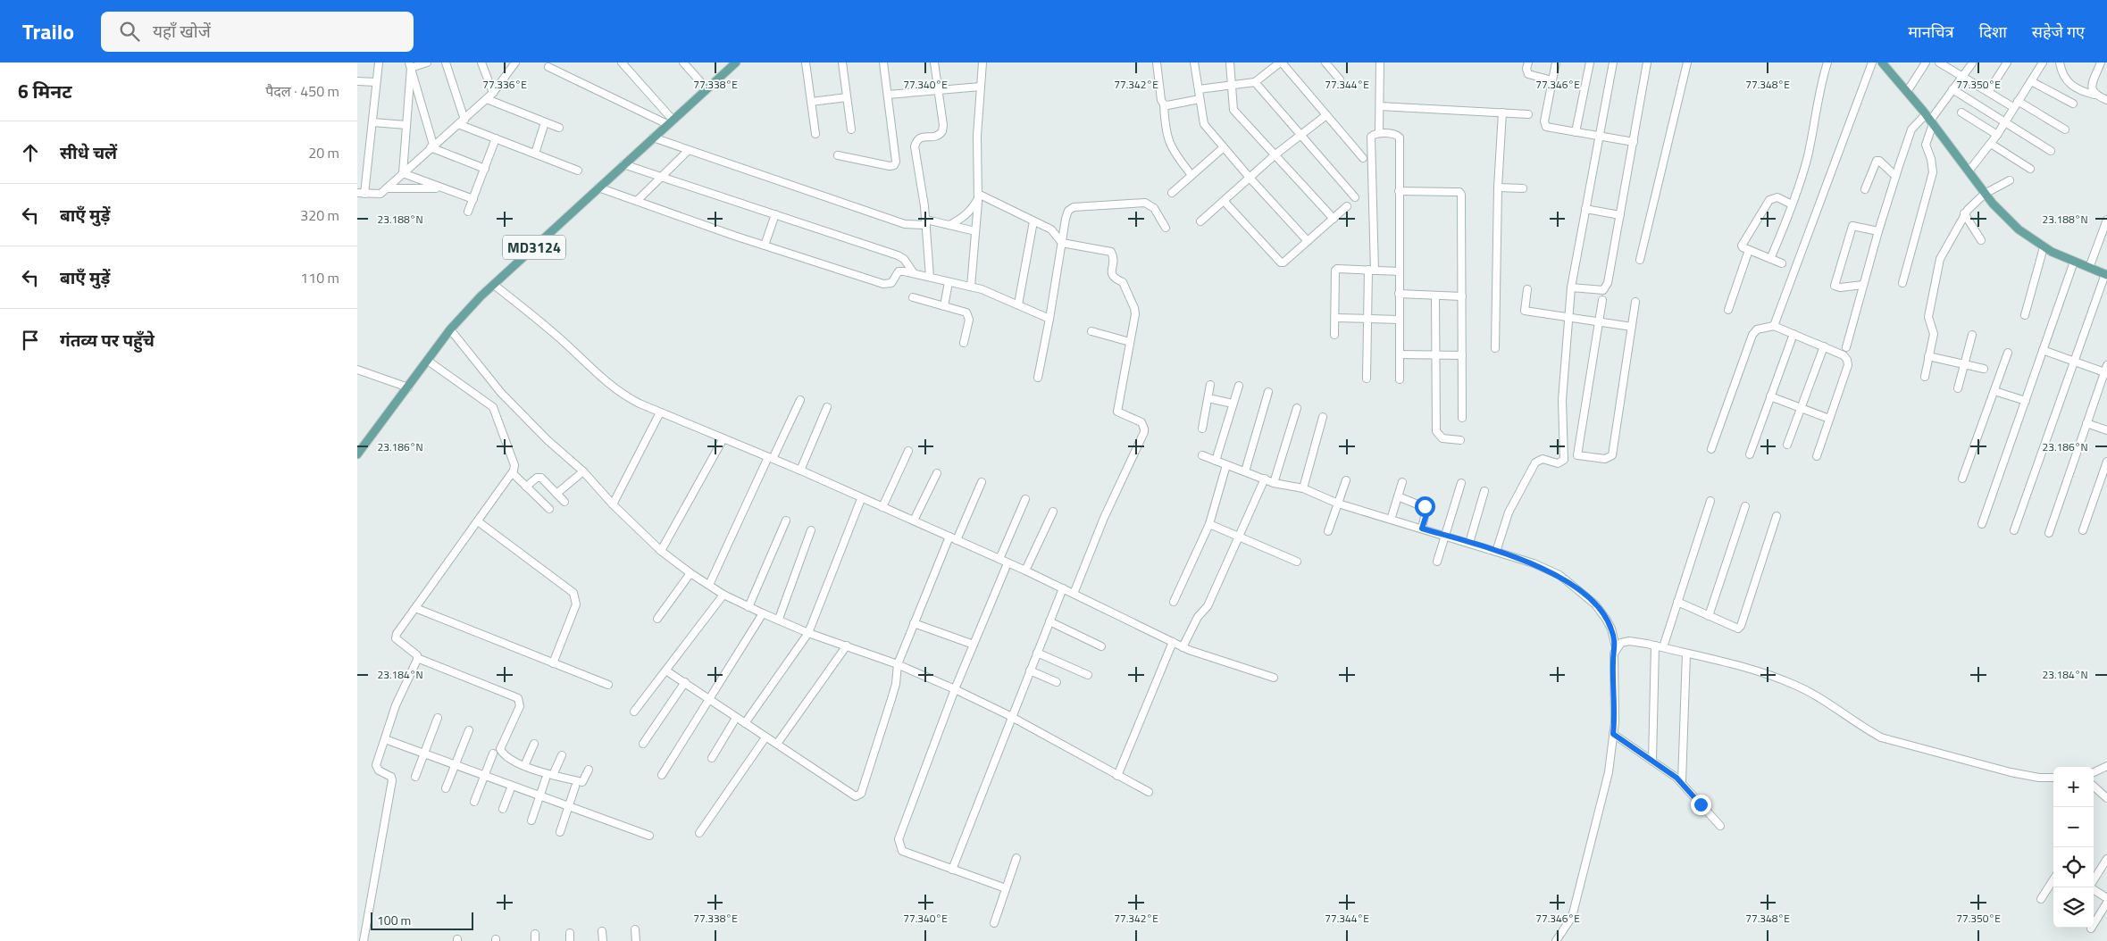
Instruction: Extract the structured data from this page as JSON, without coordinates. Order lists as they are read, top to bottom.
{
  "streets": {
    "main road": ["MD3124"]
  },
  "scale_bar": "100 m",
  "page": {
    "header": "Trailo",
    "search": "यहाँ खोजें",
    "nav": ["मानचित्र", "दिशा", "सहेजे गए"],
    "heading": ["6 मिनट", "पैदल · 450 m"],
    "list": [
      ["सीधे चलें", "20 m"],
      ["बाएँ मुड़ें", "320 m"],
      ["बाएँ मुड़ें", "110 m"],
      "गंतव्य पर पहुँचे"
    ],
    "map_buttons": ["+", "−"],
    "scale": "100 m"
  },
  "coordinates": [
    "77.336°E",
    "77.338°E",
    "77.340°E",
    "77.342°E",
    "77.344°E",
    "77.346°E",
    "77.348°E",
    "77.350°E",
    "23.188°N",
    "23.186°N",
    "23.184°N"
  ]
}
